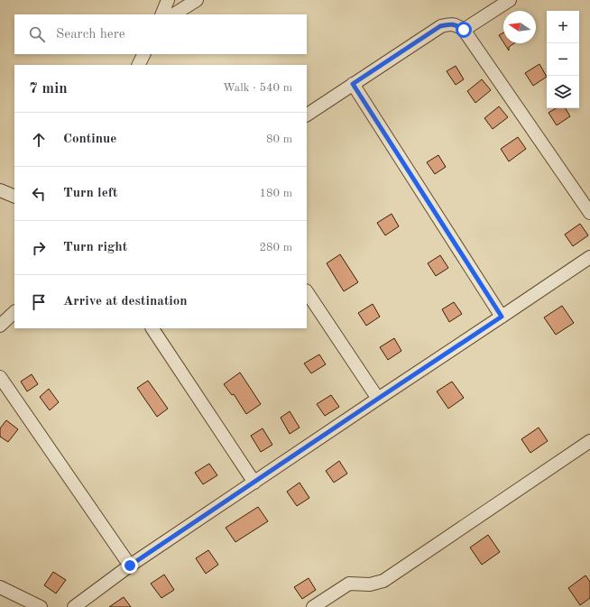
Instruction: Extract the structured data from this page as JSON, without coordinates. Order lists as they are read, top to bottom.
{
  "north": "left",
  "page": {
    "map_buttons": ["+", "−"],
    "search": "Search here",
    "heading": ["7 min", "Walk · 540 m"],
    "list": [
      ["Continue", "80 m"],
      ["Turn left", "180 m"],
      ["Turn right", "280 m"],
      "Arrive at destination"
    ]
  }
}
